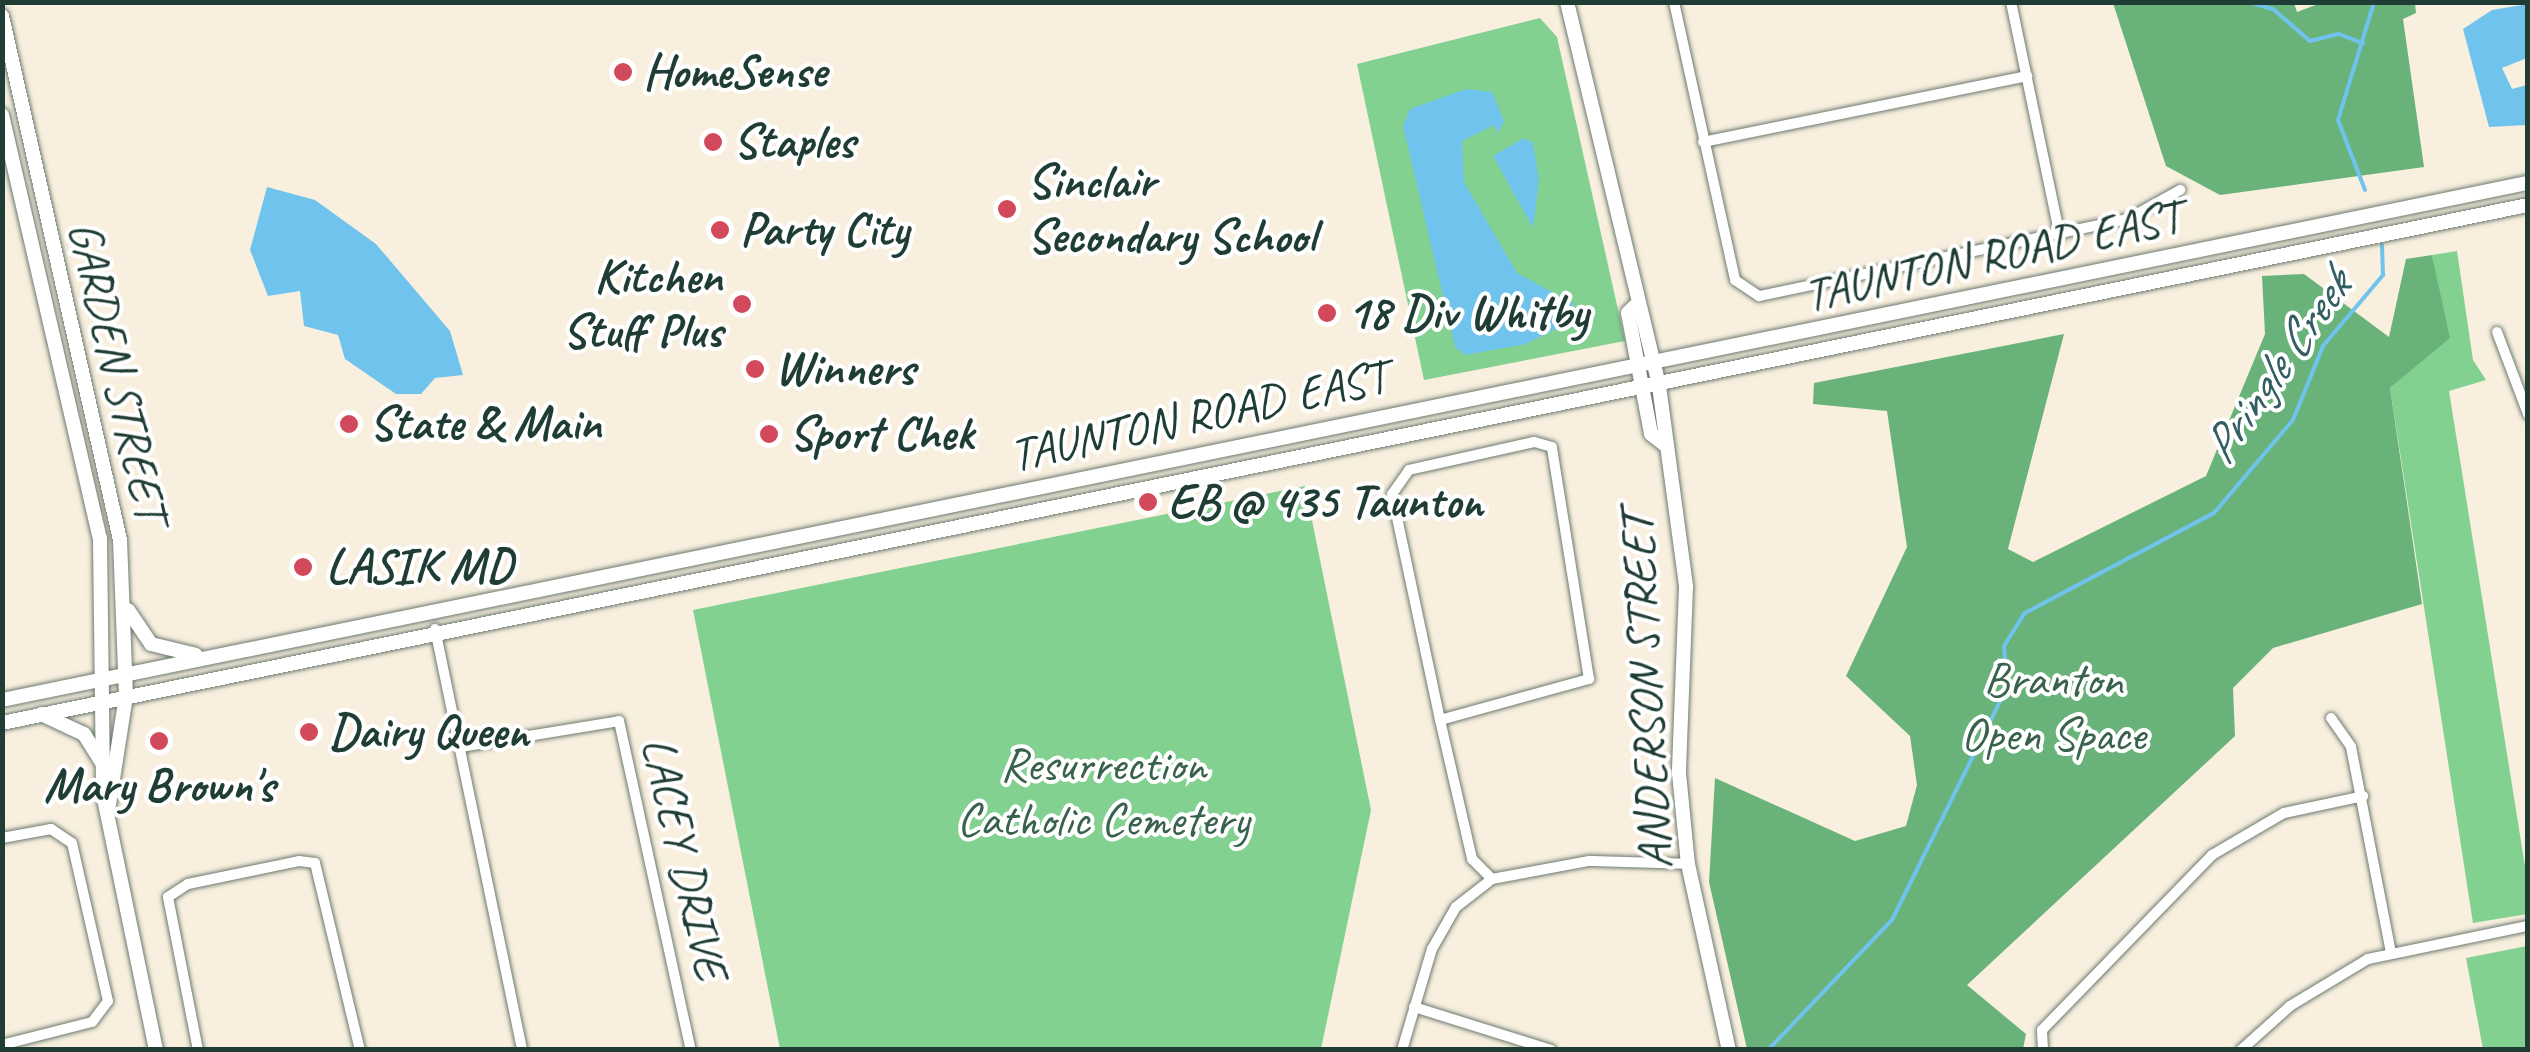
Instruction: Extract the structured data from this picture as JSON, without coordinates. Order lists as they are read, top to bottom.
{
  "streets": {
    "main road": ["TAUNTON ROAD EAST", "GARDEN STREET", "ANDERSON STREET"],
    "street": ["LACEY DRIVE"]
  },
  "crossings": [
    ["TAUNTON ROAD EAST", "GARDEN STREET"],
    ["TAUNTON ROAD EAST", "ANDERSON STREET"]
  ],
  "water": ["Pringle Creek"],
  "parks": ["Branton Open Space", "Resurrection Catholic Cemetery"],
  "places": [
    "HomeSense",
    "Staples",
    "Sinclair Secondary School",
    "Party City",
    "Kitchen Stuff Plus",
    "18 Div Whitby",
    "Winners",
    "State & Main",
    "Sport Chek",
    "EB @ 435 Taunton",
    "LASIK MD",
    "Dairy Queen",
    "Mary Brown's"
  ]
}
